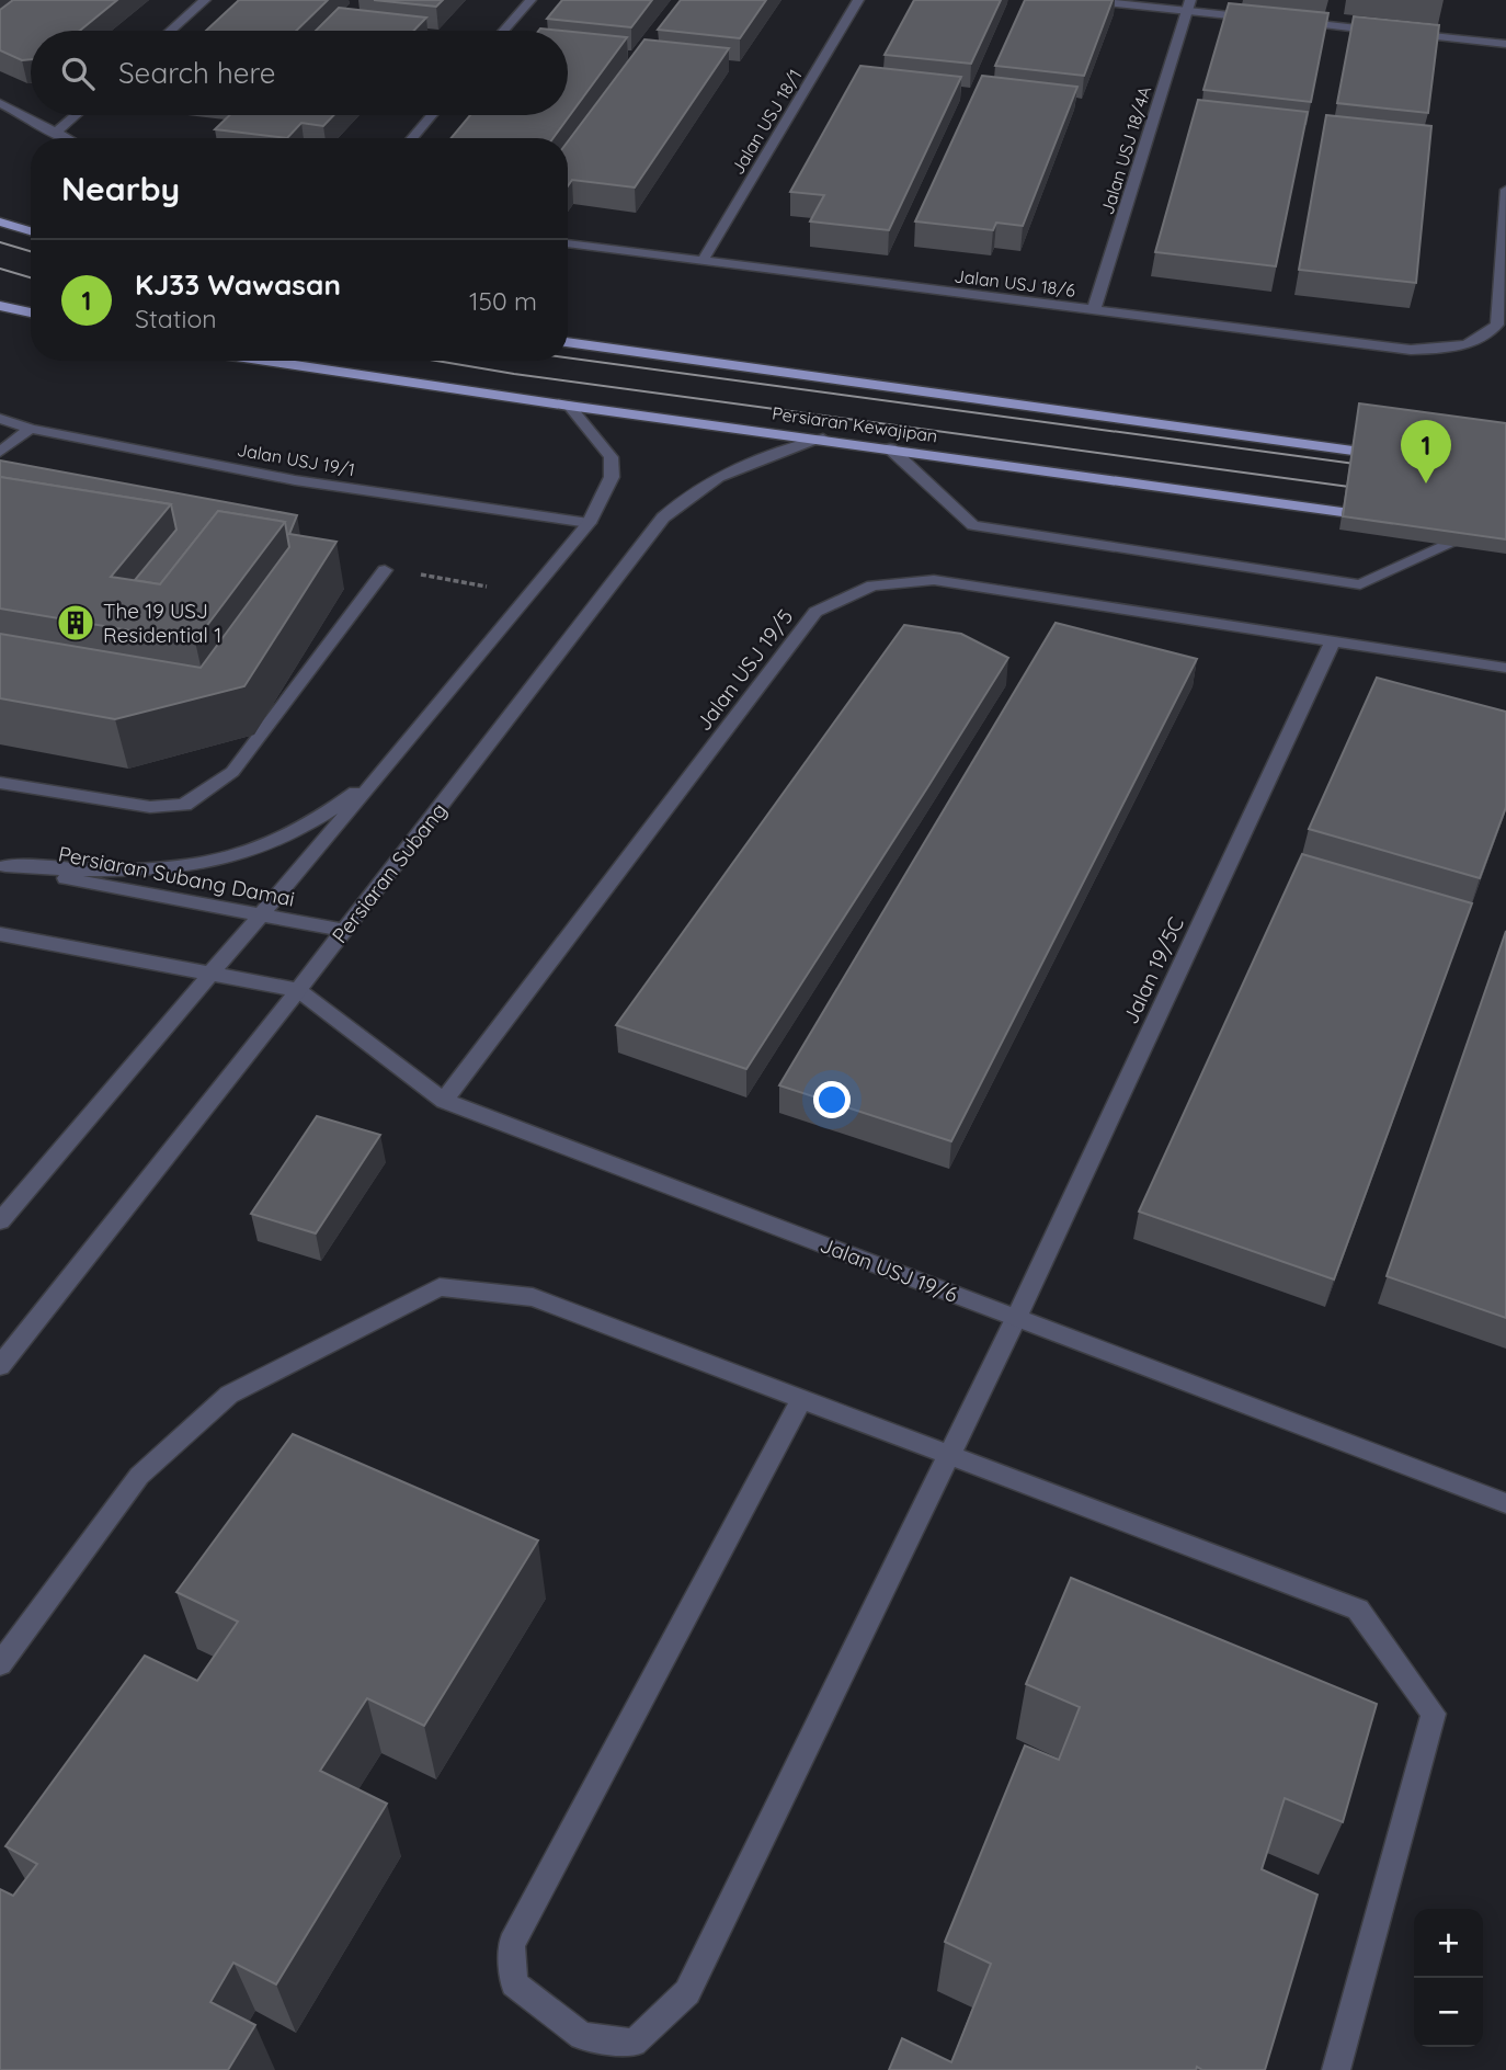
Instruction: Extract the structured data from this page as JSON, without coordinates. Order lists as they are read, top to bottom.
{
  "streets": {
    "main road": ["Persiaran Kewajipan"],
    "street": [
      "Jalan USJ 18/1",
      "Jalan USJ 18/4A",
      "Jalan USJ 18/6",
      "Jalan USJ 19/1",
      "Jalan USJ 19/5",
      "Persiaran Subang",
      "Persiaran Subang Damai",
      "Jalan 19/5C",
      "Jalan USJ 19/6"
    ]
  },
  "crossings": [
    ["Jalan USJ 18/1", "Jalan USJ 18/6"],
    ["Jalan USJ 18/4A", "Jalan USJ 18/6"],
    ["Persiaran Kewajipan", "Persiaran Subang"],
    ["Jalan USJ 19/5", "Jalan 19/5C"],
    ["Jalan USJ 19/5", "Jalan USJ 19/6"],
    ["Persiaran Subang", "Persiaran Subang Damai"],
    ["Persiaran Subang", "Jalan USJ 19/6"],
    ["Jalan 19/5C", "Jalan USJ 19/6"]
  ],
  "places": {
    "building": ["The 19 USJ Residential 1"]
  },
  "page": {
    "search": "Search here",
    "heading": "Nearby",
    "list": [
      {
        "mark": "1",
        "name": "KJ33 Wawasan",
        "note": "Station",
        "value": "150 m"
      }
    ],
    "pins": "1",
    "map_buttons": ["+", "−"]
  }
}
